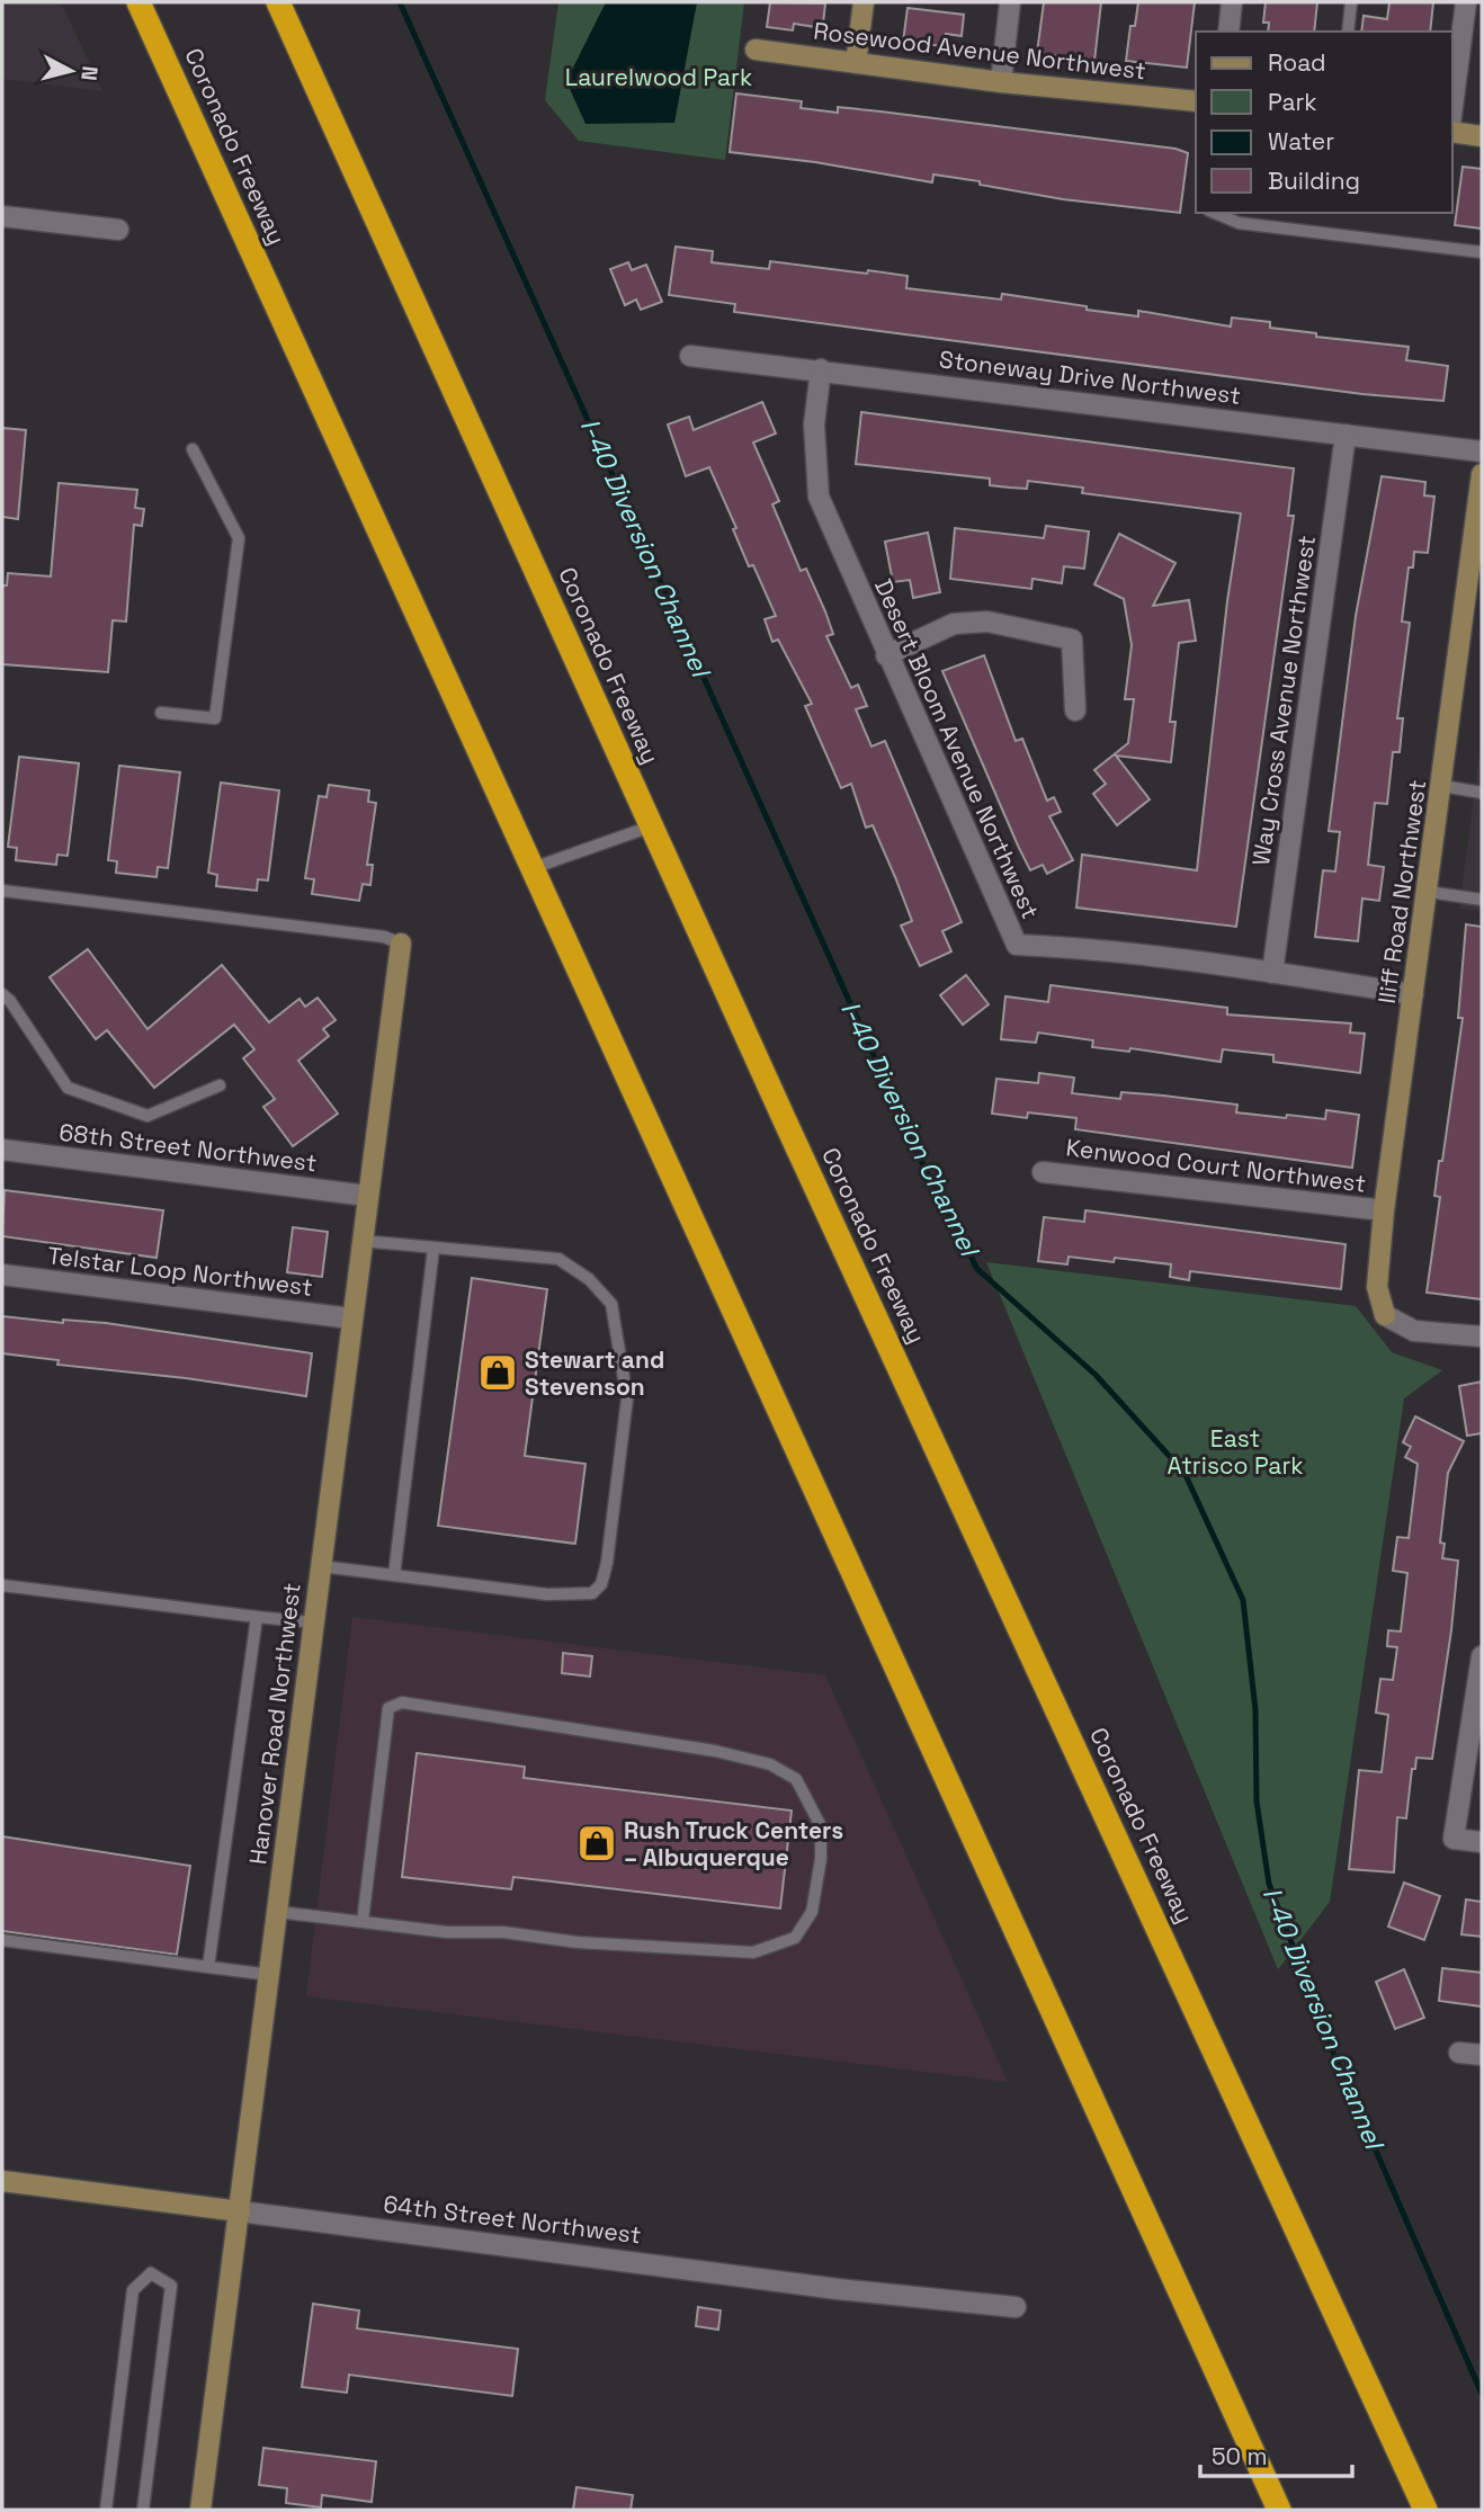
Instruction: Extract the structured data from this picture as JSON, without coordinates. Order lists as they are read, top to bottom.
{
  "streets": {
    "highway": ["Coronado Freeway"],
    "street": [
      "Rosewood Avenue Northwest",
      "Stoneway Drive Northwest",
      "Way Cross Avenue Northwest",
      "Desert Bloom Avenue Northwest",
      "Iliff Road Northwest",
      "68th Street Northwest",
      "Kenwood Court Northwest",
      "Telstar Loop Northwest",
      "Hanover Road Northwest",
      "64th Street Northwest"
    ]
  },
  "crossings": [
    ["Stoneway Drive Northwest", "Way Cross Avenue Northwest"],
    ["Stoneway Drive Northwest", "Desert Bloom Avenue Northwest"],
    ["Way Cross Avenue Northwest", "Desert Bloom Avenue Northwest"],
    ["Iliff Road Northwest", "Kenwood Court Northwest"],
    ["68th Street Northwest", "Hanover Road Northwest"],
    ["Telstar Loop Northwest", "Hanover Road Northwest"],
    ["Hanover Road Northwest", "64th Street Northwest"]
  ],
  "water": ["I-40 Diversion Channel"],
  "parks": ["Laurelwood Park", "East Atrisco Park"],
  "places": {
    "shop": ["Stewart and Stevenson", "Rush Truck Centers – Albuquerque"]
  },
  "legend": [
    "Road",
    "Park",
    "Water",
    "Building"
  ],
  "scale_bar": "50 m",
  "north": "right"
}
